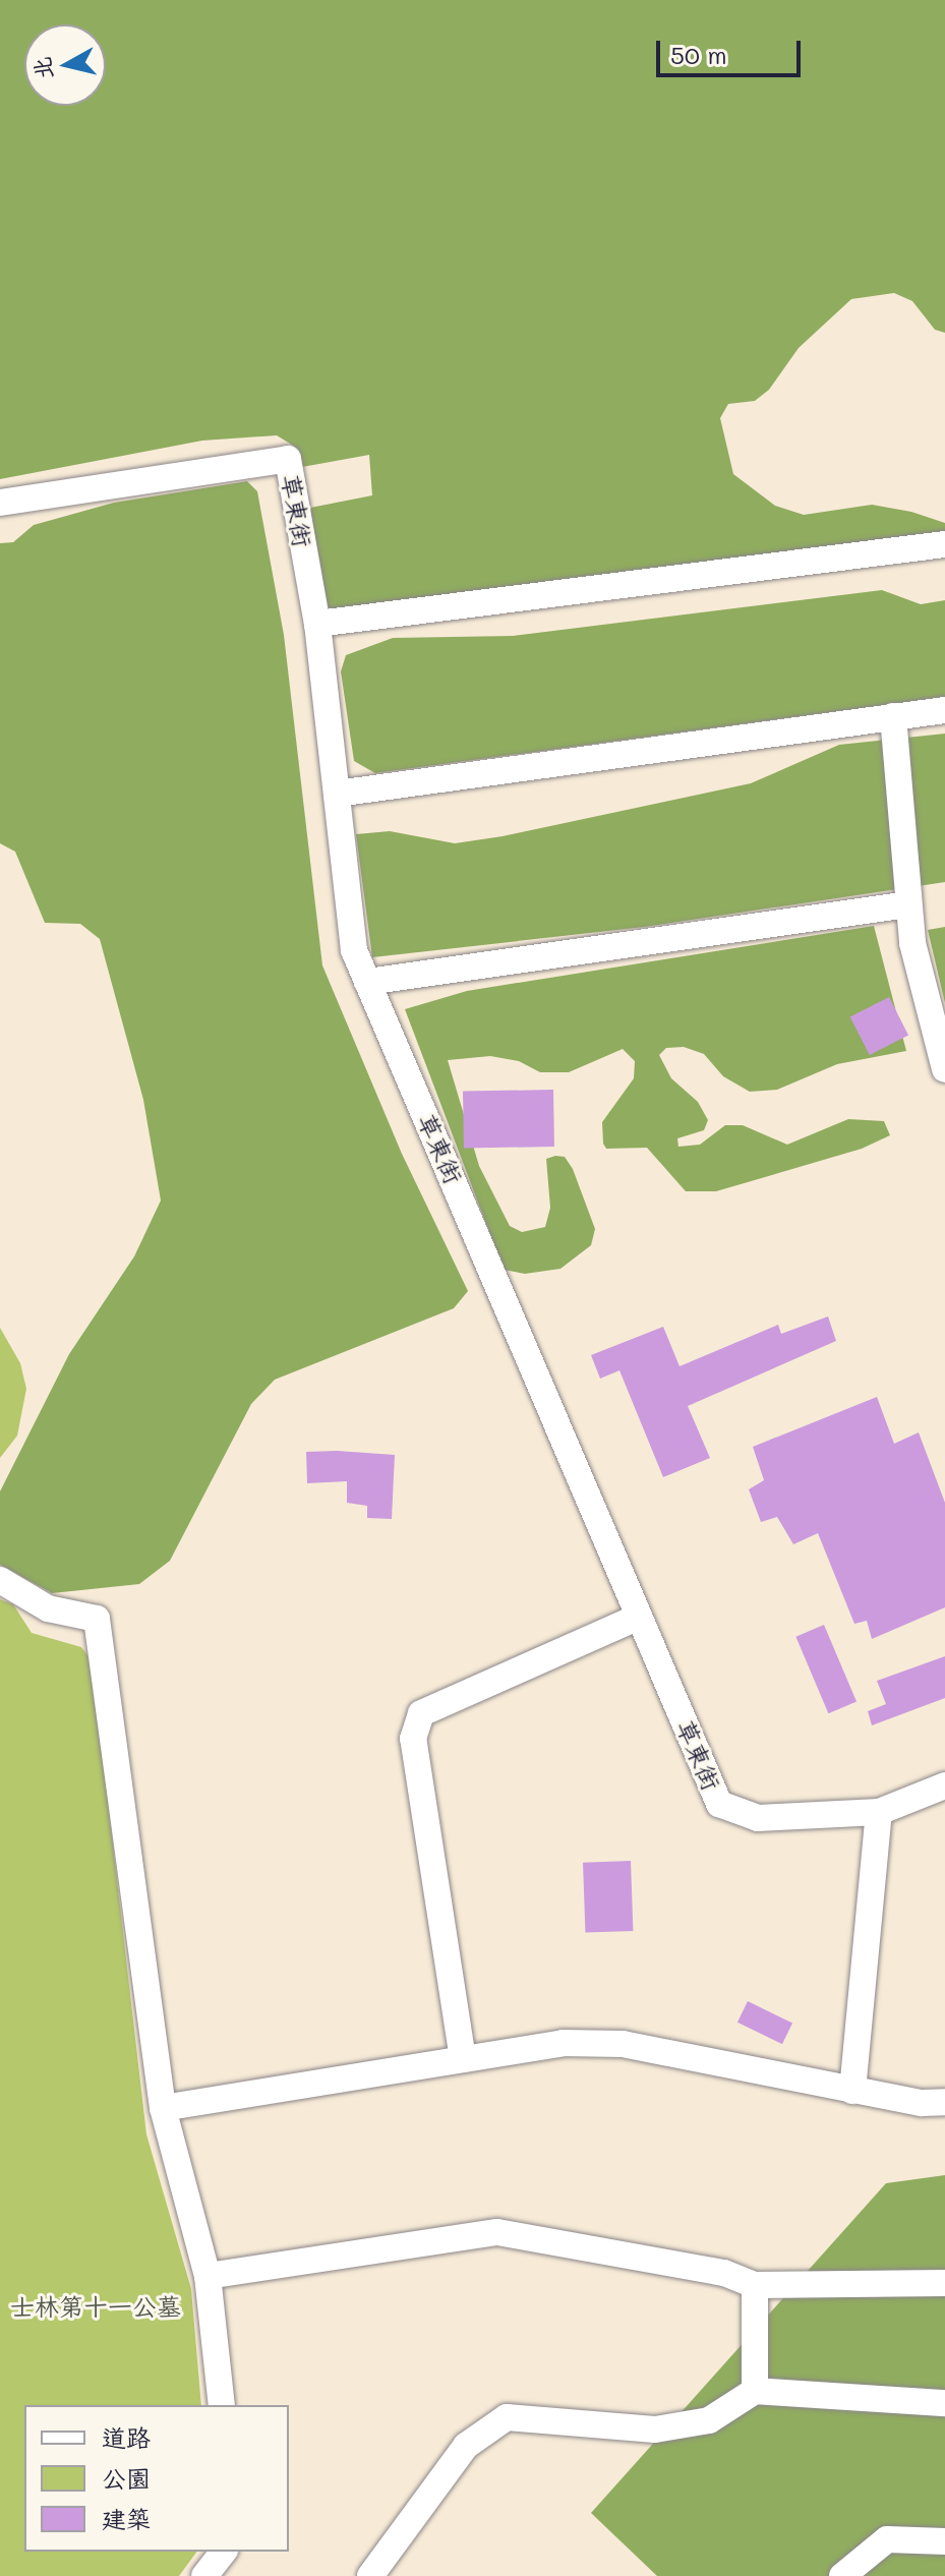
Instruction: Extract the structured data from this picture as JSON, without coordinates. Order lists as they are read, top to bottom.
{
  "streets": {
    "street": ["草東街"]
  },
  "parks": ["士林第十一公墓"],
  "legend": ["道路", "公園", "建築"],
  "scale_bar": "50 m",
  "north": "left"
}
